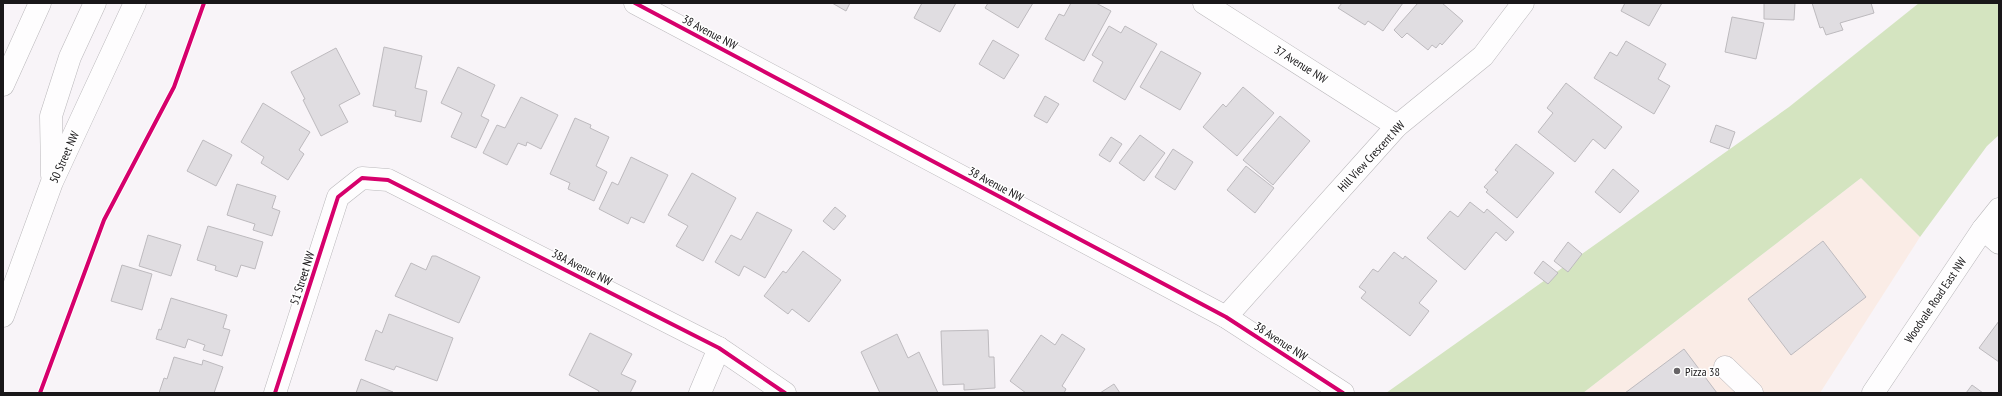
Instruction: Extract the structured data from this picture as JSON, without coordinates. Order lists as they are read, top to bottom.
{
  "streets": {
    "street": [
      "38 Avenue NW",
      "37 Avenue NW",
      "Hill View Crescent NW",
      "50 Street NW",
      "38A Avenue NW",
      "51 Street NW",
      "Woodvale Road East NW"
    ]
  },
  "crossings": [
    ["38 Avenue NW", "Hill View Crescent NW"],
    ["37 Avenue NW", "Hill View Crescent NW"],
    ["38A Avenue NW", "51 Street NW"]
  ],
  "places": ["Pizza 38"]
}
